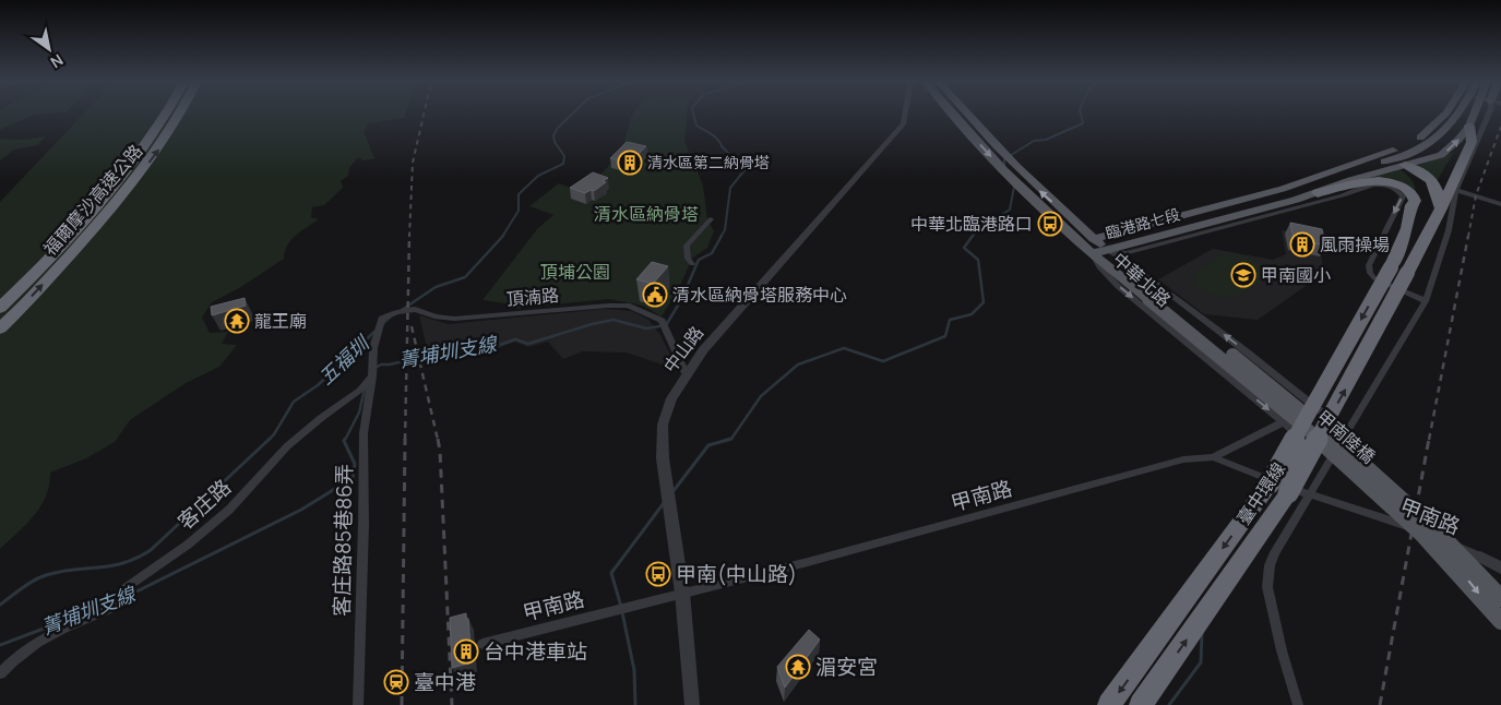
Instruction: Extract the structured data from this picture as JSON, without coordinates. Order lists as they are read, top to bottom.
{
  "streets": {
    "highway": ["福爾摩沙高速公路", "臺中環線"],
    "main road": ["臨港路七段", "中華北路", "甲南陸橋"],
    "street": [
      "頂湳路",
      "中山路",
      "甲南路",
      "客庄路",
      "客庄路85巷86弄"
    ]
  },
  "crossings": [
    ["臨港路七段", "中華北路"],
    ["臨港路七段", "臺中環線"],
    ["頂湳路", "中山路"],
    ["頂湳路", "客庄路"],
    ["頂湳路", "客庄路85巷86弄"],
    ["中山路", "甲南路"],
    ["客庄路", "客庄路85巷86弄"]
  ],
  "water": ["菁埔圳支線", "五福圳"],
  "parks": ["清水區納骨塔", "頂埔公園"],
  "places": {
    "building": ["清水區第二納骨塔", "風雨操場", "台中港車站"],
    "bus stop": ["中華北臨港路口", "甲南(中山路)"],
    "school or university": ["甲南國小"],
    "public building": ["清水區納骨塔服務中心"],
    "temple": ["龍王廟", "湄安宮"],
    "station": ["臺中港"]
  },
  "north": "bottom right"
}
